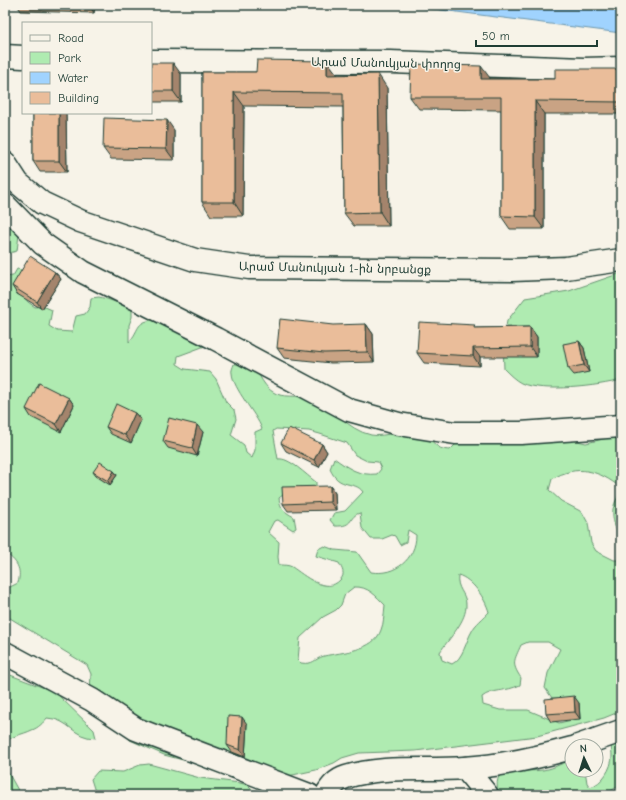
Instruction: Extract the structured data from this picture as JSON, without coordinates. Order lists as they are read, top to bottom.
{
  "streets": {
    "street": ["Արամ Մանուկյան փողոց", "Արամ Մանուկյան 1-ին նրբանցք"]
  },
  "legend": [
    "Road",
    "Park",
    "Water",
    "Building"
  ],
  "scale_bar": "50 m",
  "north": "top"
}
